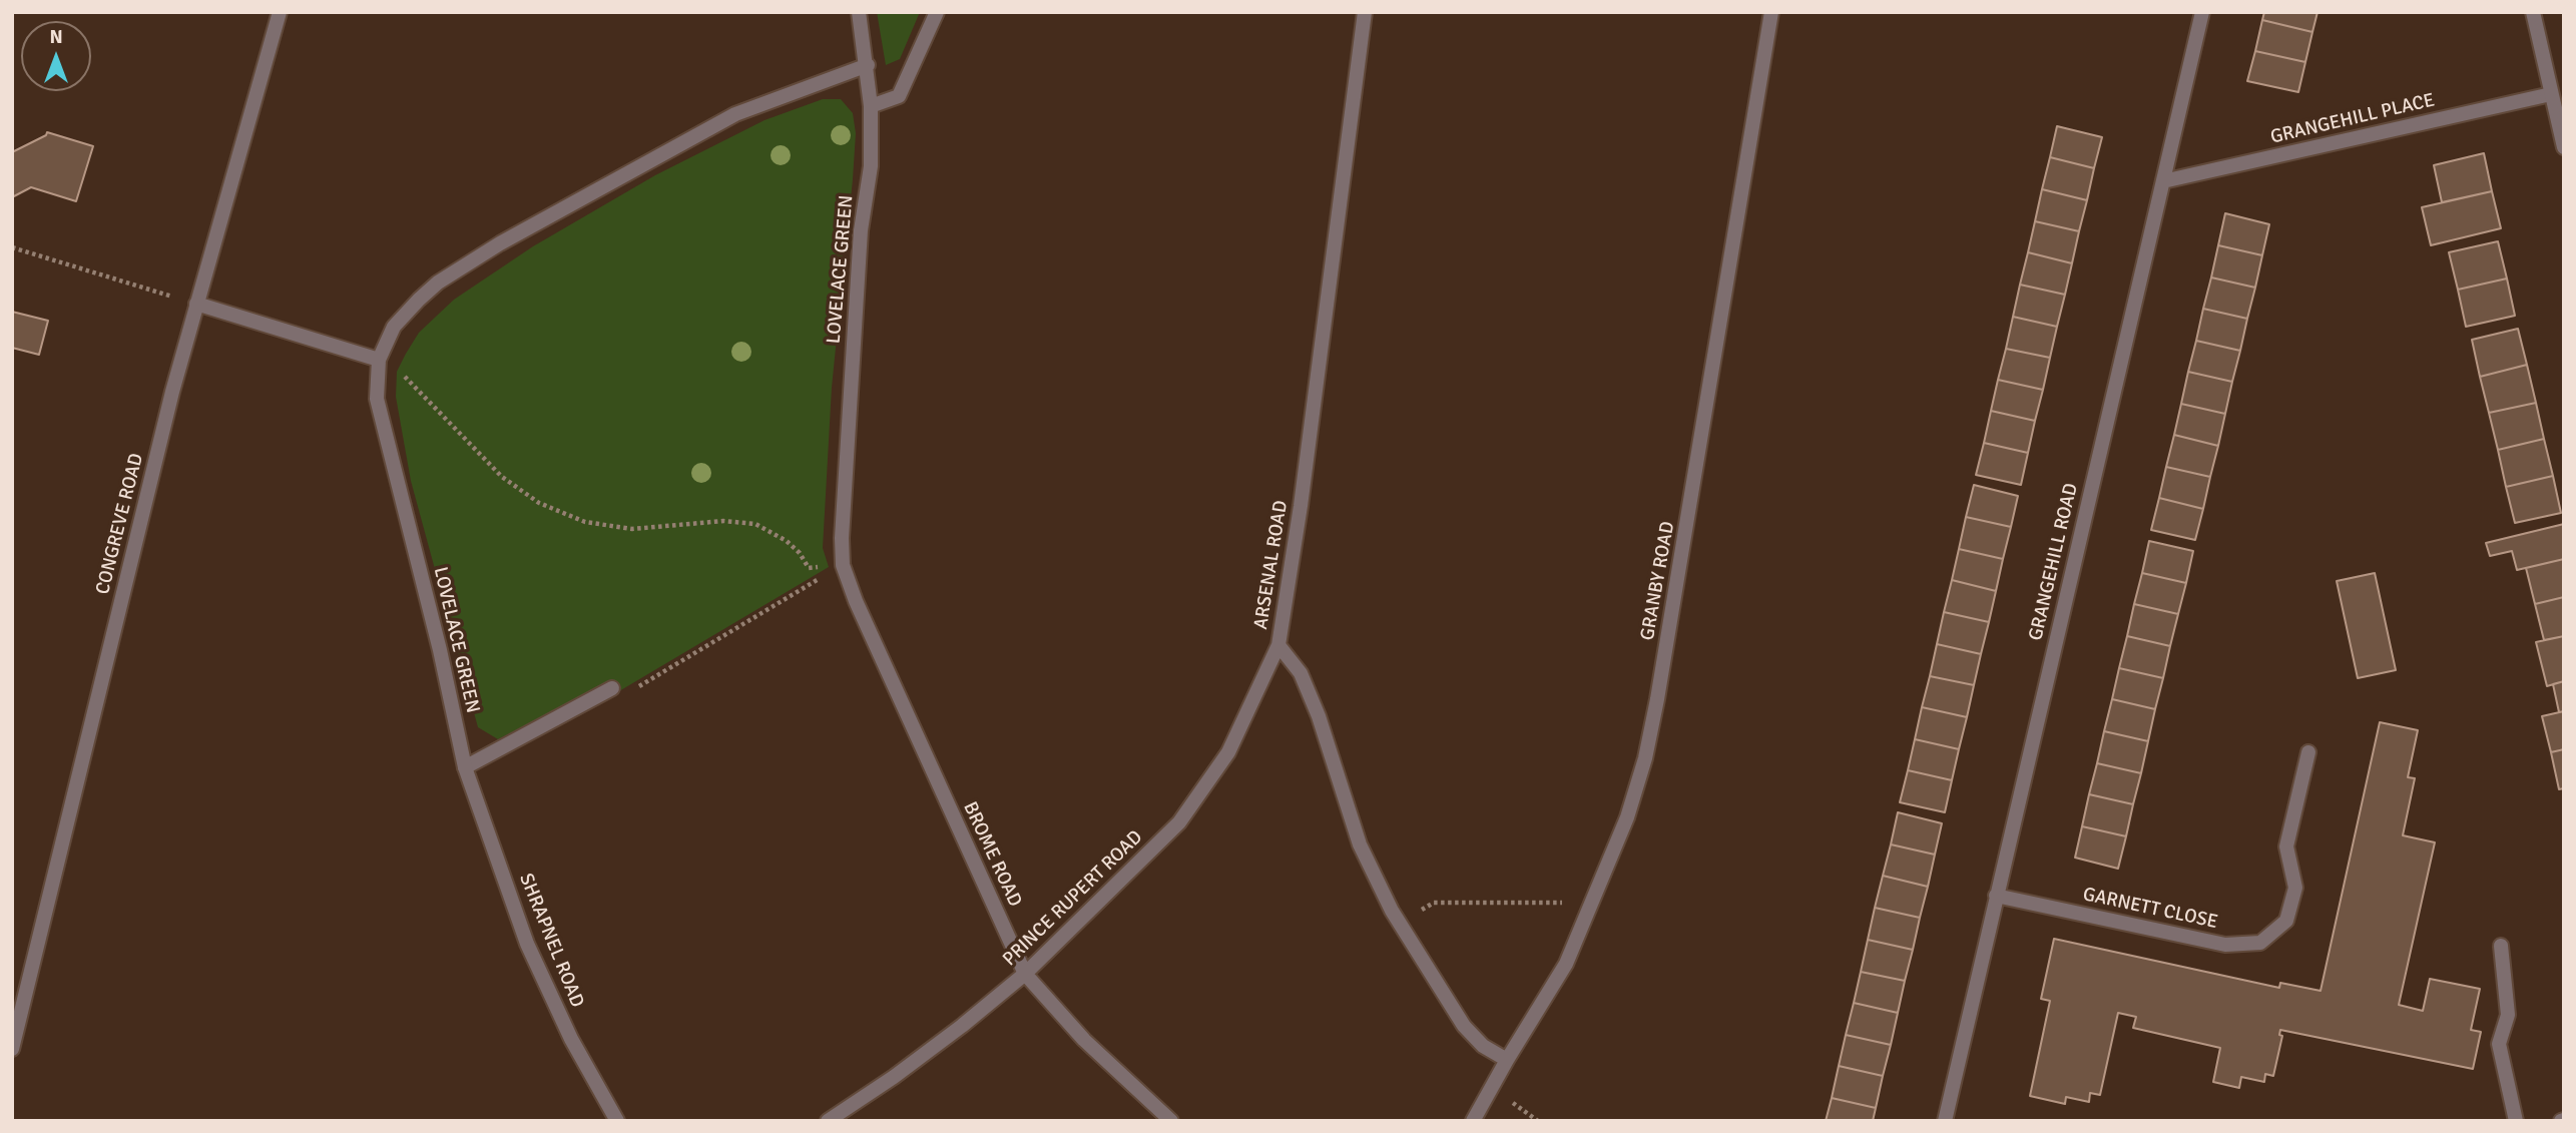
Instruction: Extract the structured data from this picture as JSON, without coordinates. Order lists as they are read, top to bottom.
{
  "streets": {
    "street": [
      "GRANGEHILL PLACE",
      "LOVELACE GREEN",
      "CONGREVE ROAD",
      "GRANGEHILL ROAD",
      "ARSENAL ROAD",
      "GRANBY ROAD",
      "BROME ROAD",
      "PRINCE RUPERT ROAD",
      "GARNETT CLOSE",
      "SHRAPNEL ROAD"
    ]
  },
  "crossings": [
    ["GRANGEHILL PLACE", "GRANGEHILL ROAD"],
    ["LOVELACE GREEN", "BROME ROAD"],
    ["LOVELACE GREEN", "SHRAPNEL ROAD"],
    ["GRANGEHILL ROAD", "GARNETT CLOSE"],
    ["ARSENAL ROAD", "GRANBY ROAD"],
    ["ARSENAL ROAD", "PRINCE RUPERT ROAD"],
    ["BROME ROAD", "PRINCE RUPERT ROAD"]
  ],
  "north": "top"
}
